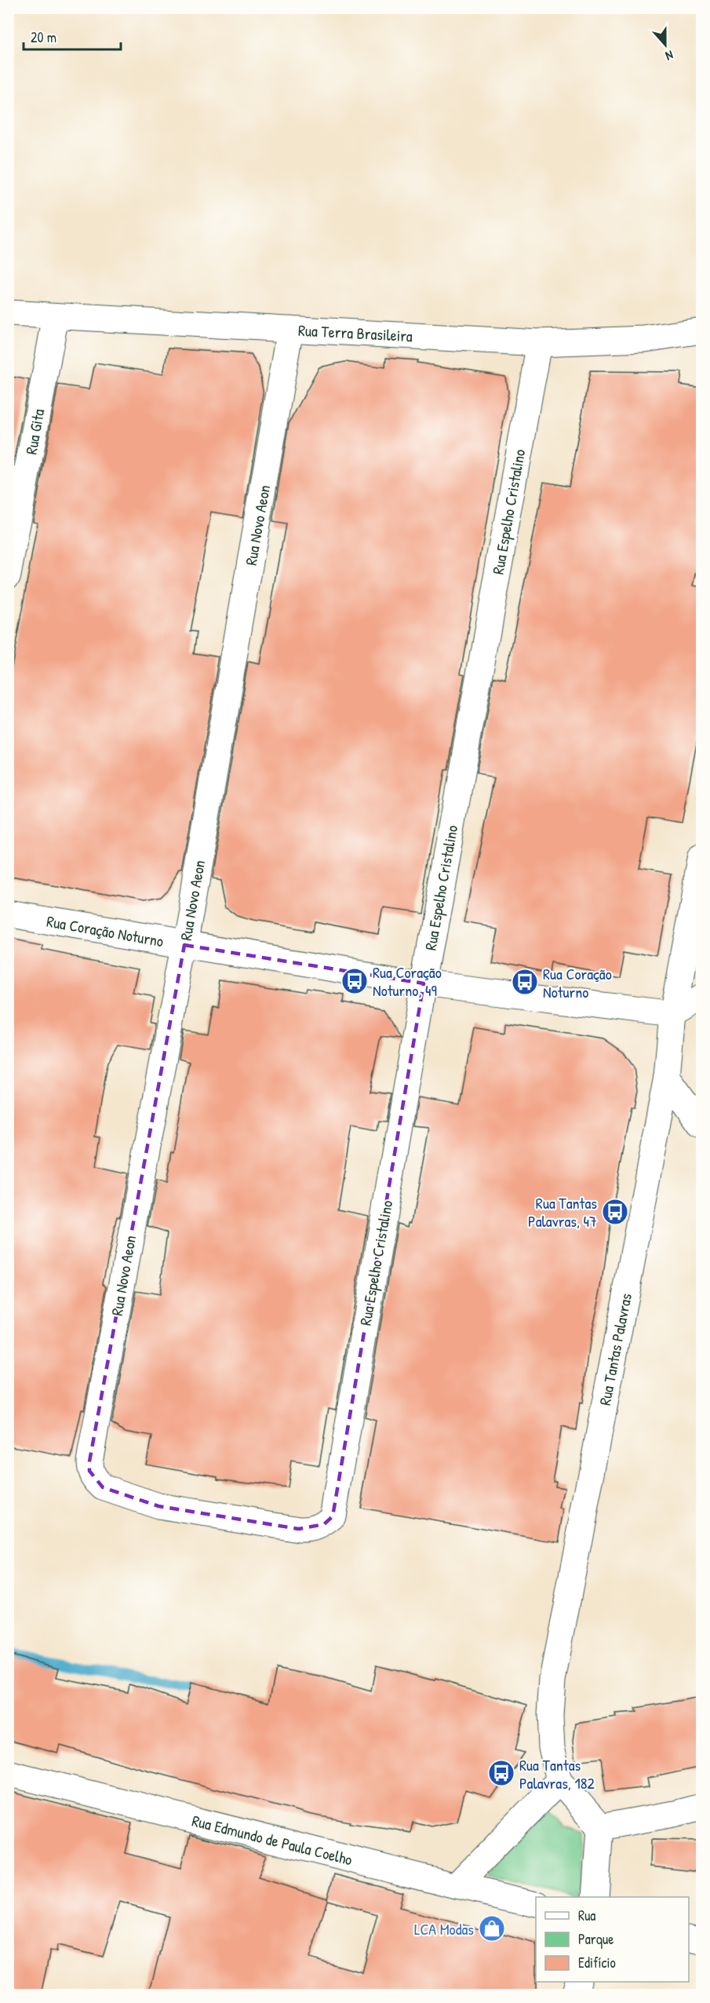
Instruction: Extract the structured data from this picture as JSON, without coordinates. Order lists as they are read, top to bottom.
{
  "streets": {
    "street": [
      "Rua Terra Brasileira",
      "Rua Gita",
      "Rua Espelho Cristalino",
      "Rua Novo Aeon",
      "Rua Coração Noturno",
      "Rua Tantas Palavras",
      "Rua Edmundo de Paula Coelho"
    ]
  },
  "crossings": [
    ["Rua Terra Brasileira", "Rua Gita"],
    ["Rua Terra Brasileira", "Rua Espelho Cristalino"],
    ["Rua Terra Brasileira", "Rua Novo Aeon"],
    ["Rua Espelho Cristalino", "Rua Novo Aeon"],
    ["Rua Espelho Cristalino", "Rua Coração Noturno"],
    ["Rua Novo Aeon", "Rua Coração Noturno"],
    ["Rua Coração Noturno", "Rua Tantas Palavras"]
  ],
  "places": {
    "bus stop": [
      "Rua Coração Noturno, 49",
      "Rua Coração Noturno",
      "Rua Tantas Palavras, 47",
      "Rua Tantas Palavras, 182"
    ],
    "shop": ["LCA Modas"]
  },
  "legend": ["Rua", "Parque", "Edifício"],
  "scale_bar": "20 m",
  "north": "bottom"
}
